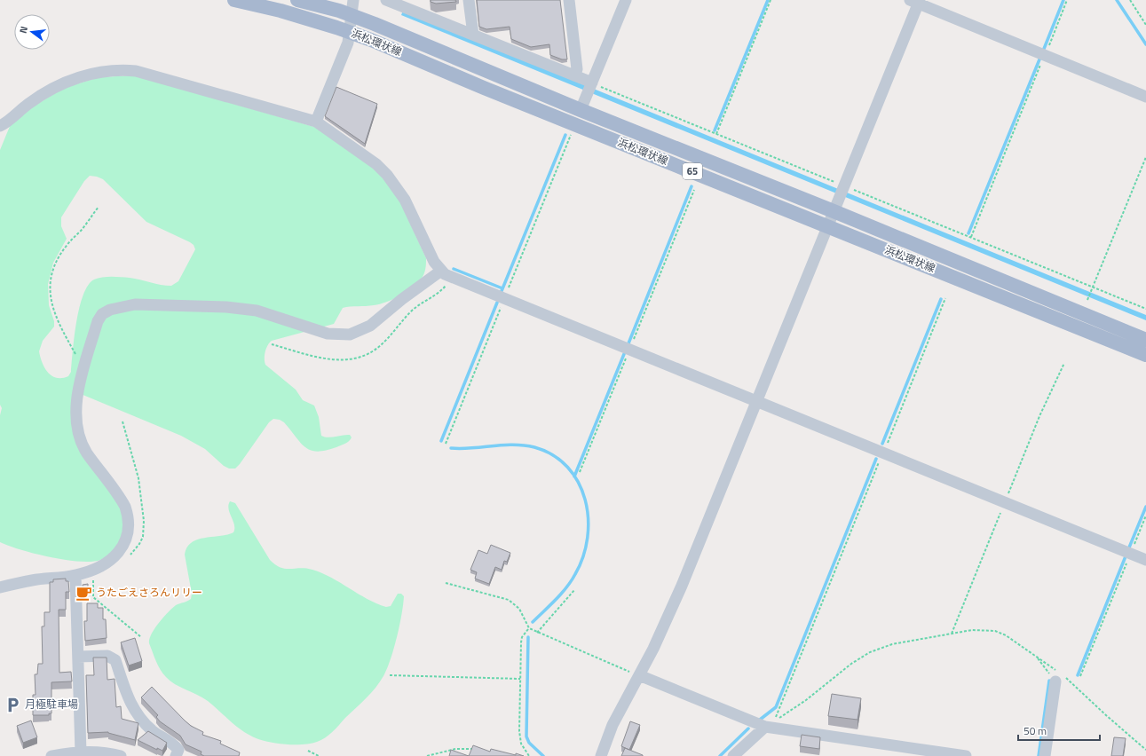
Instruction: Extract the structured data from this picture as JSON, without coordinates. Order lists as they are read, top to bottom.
{
  "streets": {
    "main road": ["浜松環状線", "65"]
  },
  "places": {
    "cafe": ["うたごえさろんリリー"],
    "parking": ["月極駐車場"]
  },
  "scale_bar": "50 m",
  "north": "left"
}
